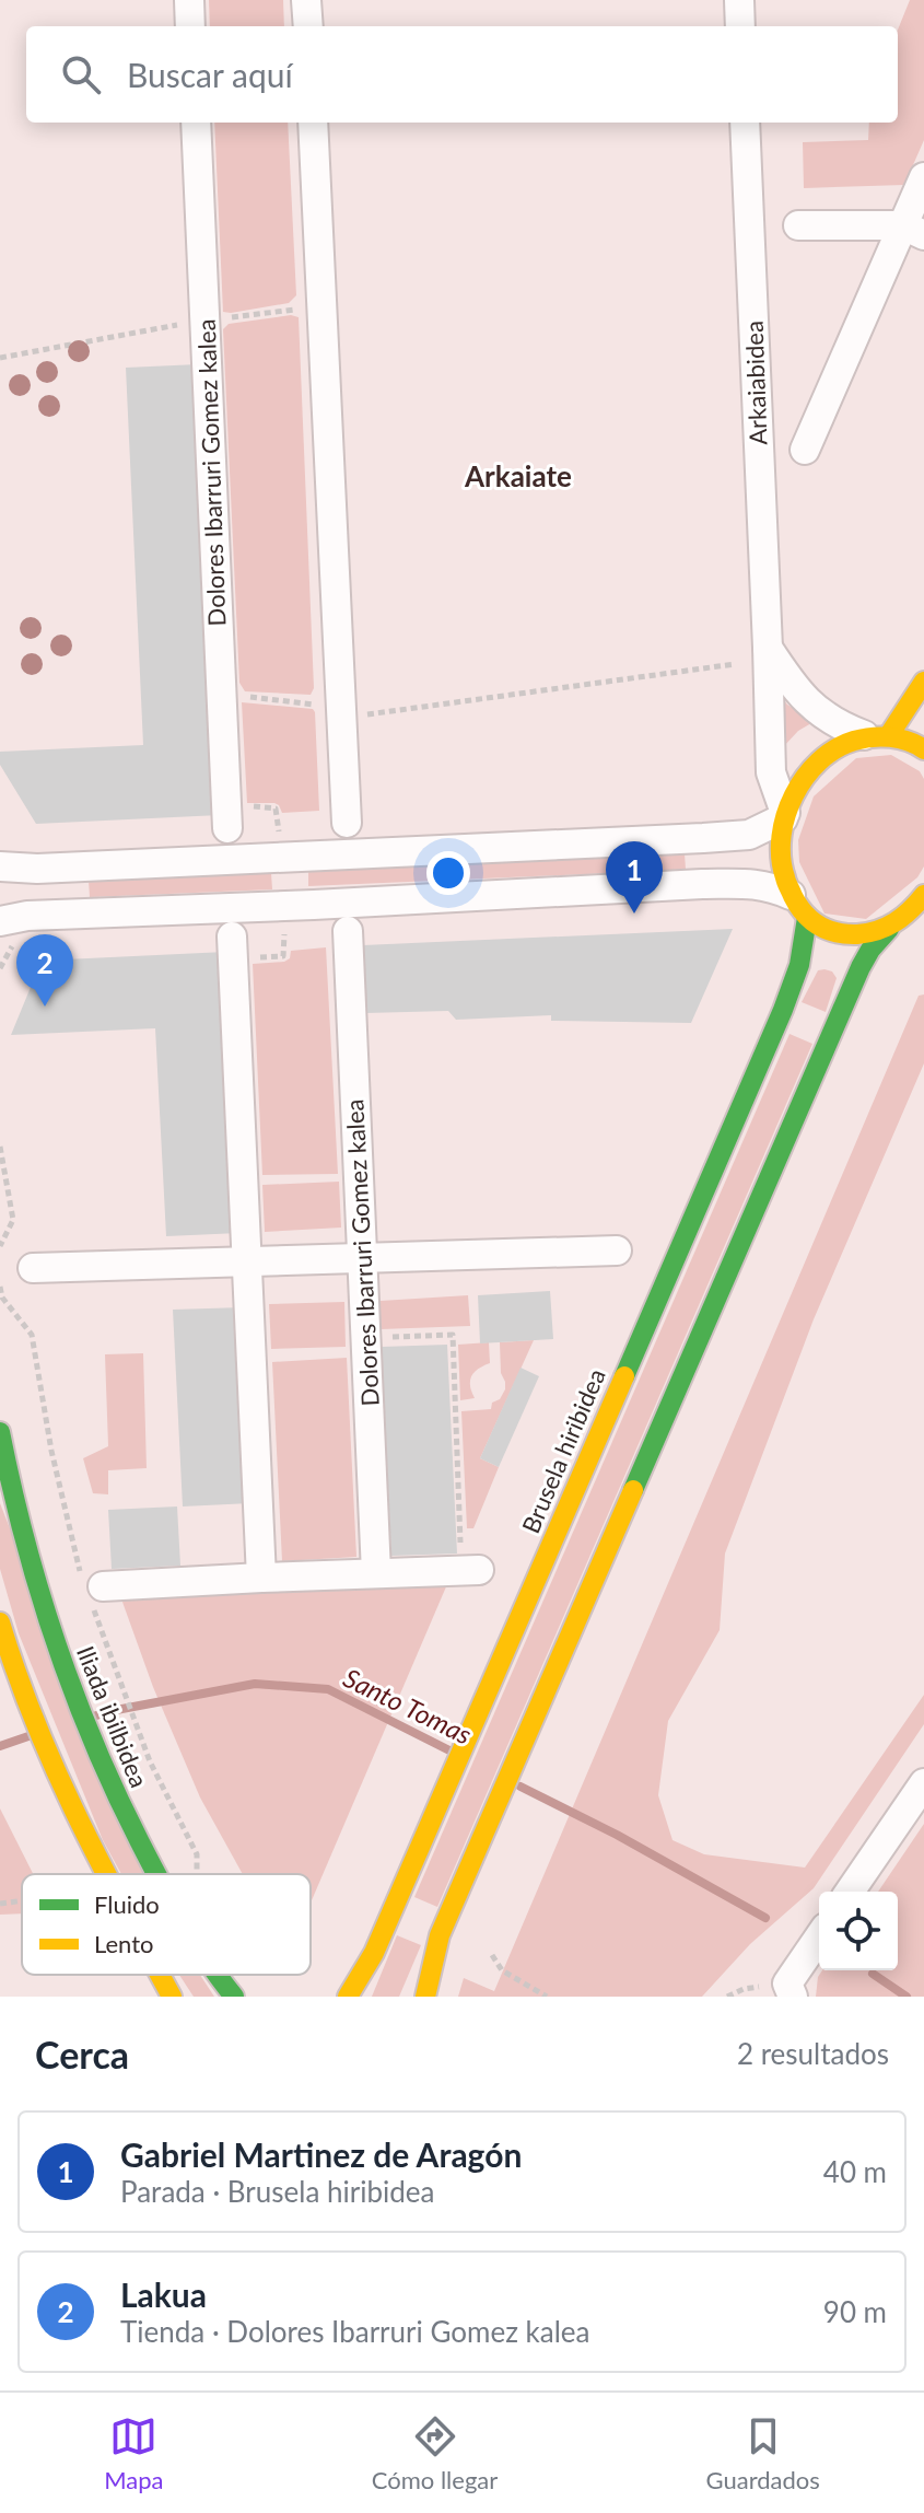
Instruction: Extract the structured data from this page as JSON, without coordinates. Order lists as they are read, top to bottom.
{
  "streets": {
    "main road": ["Brusela hiribidea", "Iliada ibilbidea"],
    "street": ["Arkaiabidea", "Dolores Ibarruri Gomez kalea"]
  },
  "districts": ["Arkaiate"],
  "water": ["Santo Tomas"],
  "legend": ["Fluido", "Lento"],
  "page": {
    "search": "Buscar aquí",
    "pins": ["1", "2"],
    "heading": ["Cerca", "2 resultados"],
    "list": [
      {
        "mark": "1",
        "name": "Gabriel Martinez de Aragón",
        "note": "Parada · Brusela hiribidea",
        "value": "40 m"
      },
      {
        "mark": "2",
        "name": "Lakua",
        "note": "Tienda · Dolores Ibarruri Gomez kalea",
        "value": "90 m"
      }
    ],
    "nav": ["Mapa", "Cómo llegar", "Guardados"]
  }
}
